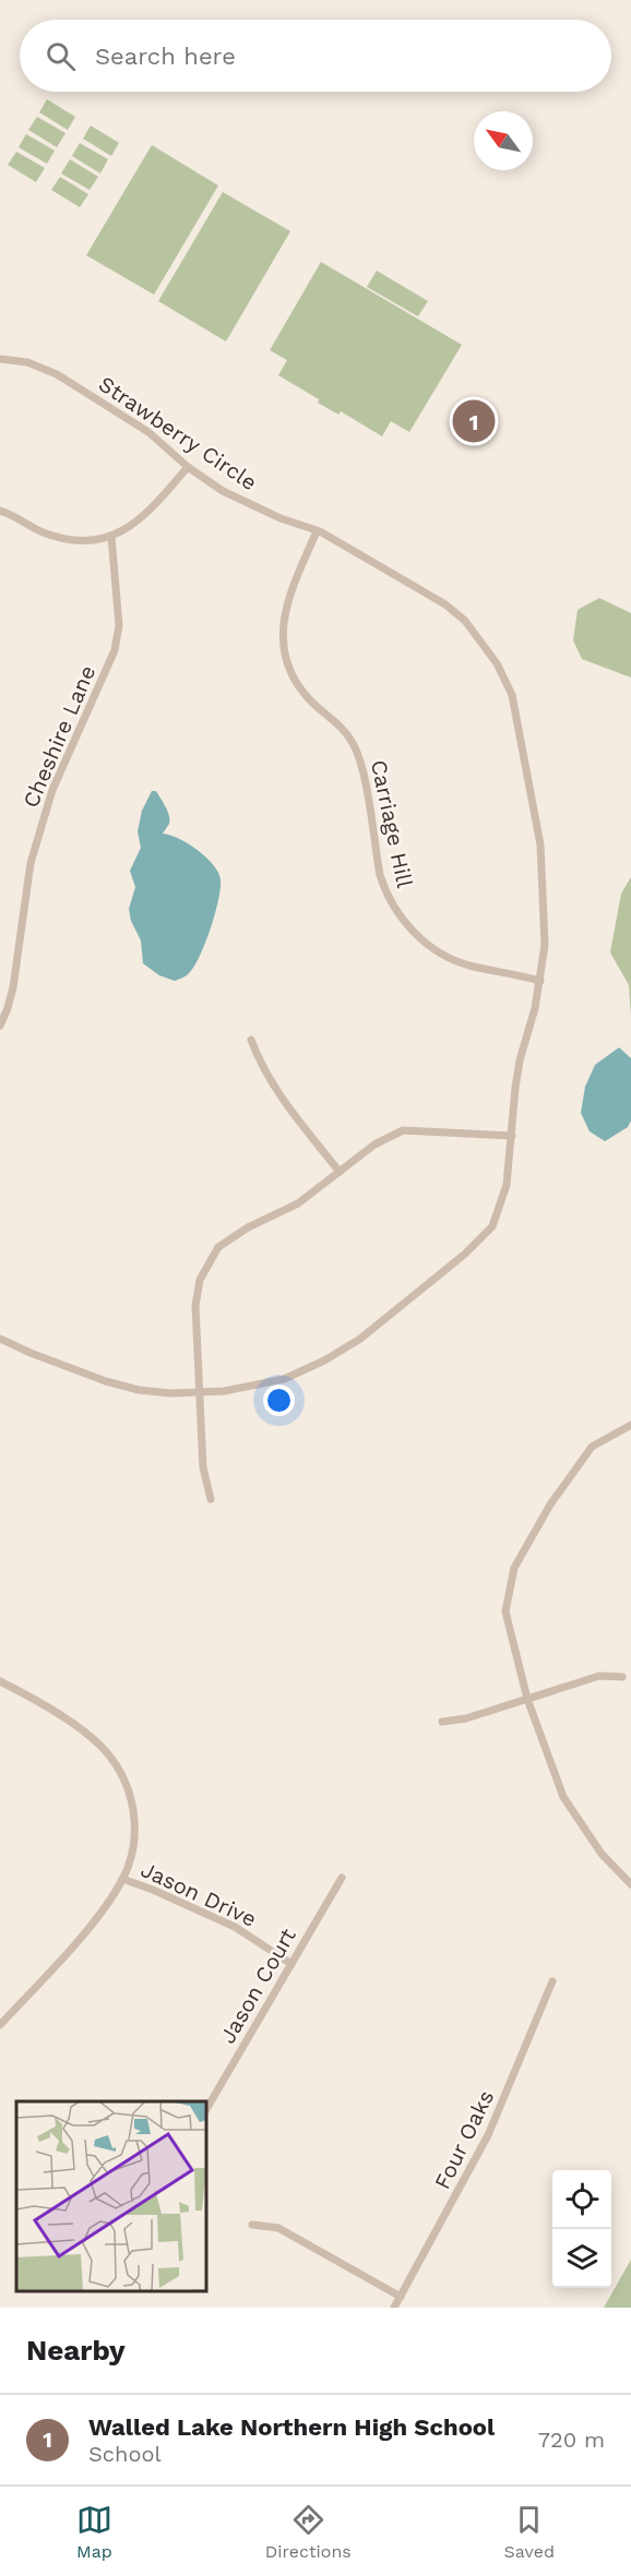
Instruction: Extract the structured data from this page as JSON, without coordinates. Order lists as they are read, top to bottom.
{
  "streets": {
    "street": [
      "Strawberry Circle",
      "Cheshire Lane",
      "Carriage Hill",
      "Jason Drive",
      "Jason Court",
      "Four Oaks"
    ]
  },
  "crossings": [
    ["Strawberry Circle", "Carriage Hill"],
    ["Jason Drive", "Jason Court"]
  ],
  "north": "top left",
  "page": {
    "search": "Search here",
    "pins": "1",
    "heading": "Nearby",
    "list": [
      {
        "mark": "1",
        "name": "Walled Lake Northern High School",
        "note": "School",
        "value": "720 m"
      }
    ],
    "nav": ["Map", "Directions", "Saved"]
  }
}
